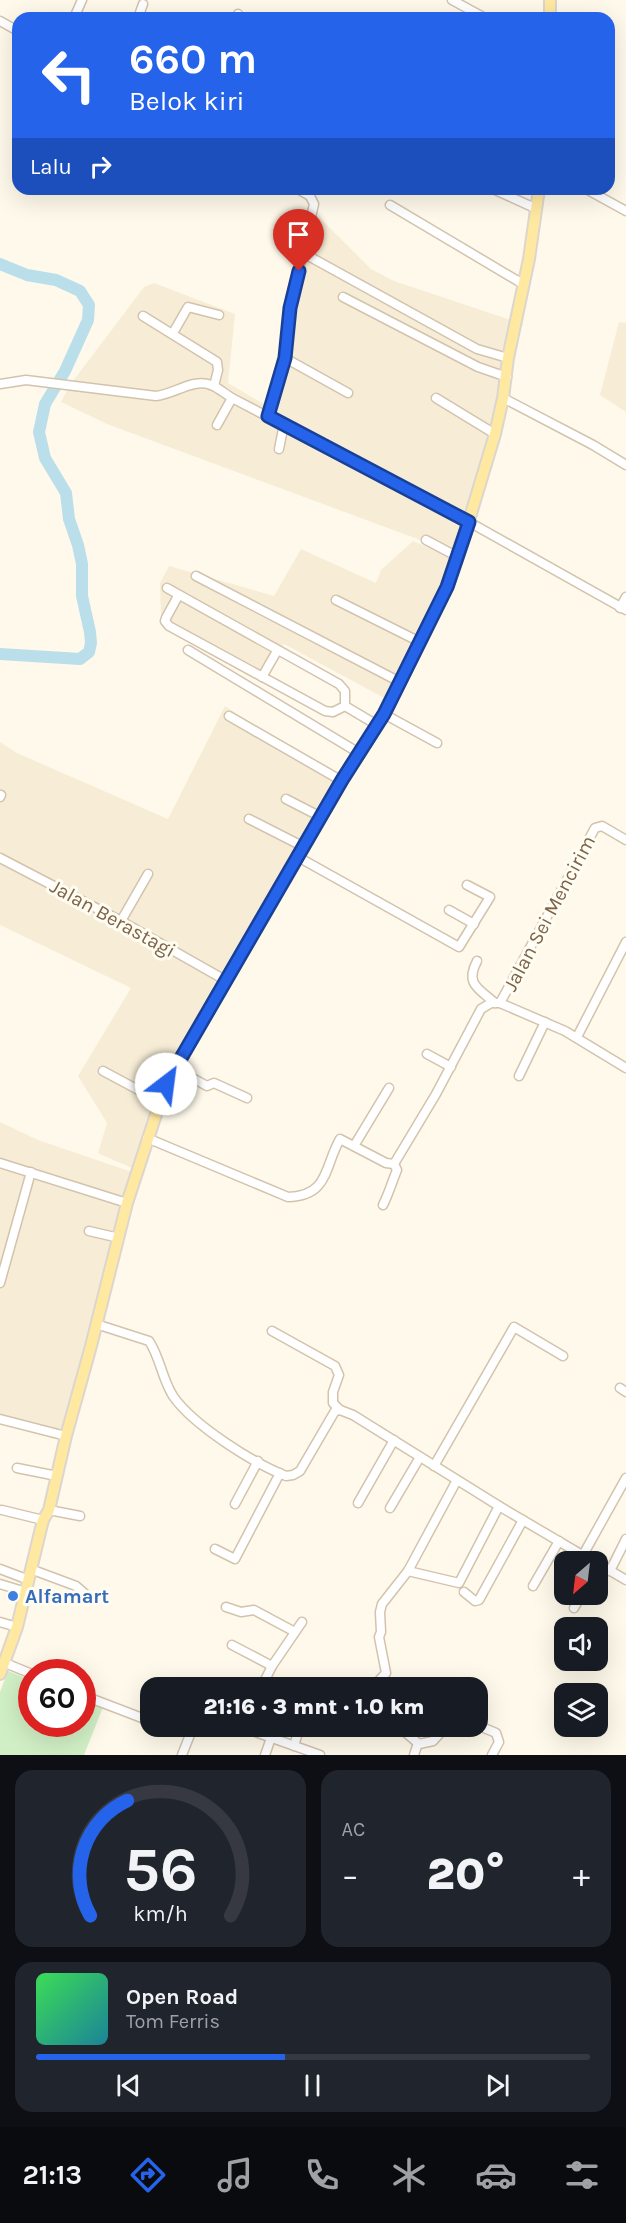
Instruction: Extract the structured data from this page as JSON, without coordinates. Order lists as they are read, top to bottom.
{
  "streets": {
    "street": ["Jalan Sei Mencirim", "Jalan Berastagi"]
  },
  "places": ["Alfamart"],
  "north": "bottom left",
  "page": {
    "turn": ["660 m", "Belok kiri"],
    "then": "Lalu",
    "limit": "60",
    "trip": "21:16 · 3 mnt · 1.0 km",
    "tile": "AC",
    "heat": ["−", "20°", "+"],
    "song": ["Open Road", "Tom Ferris"],
    "tabs": "21:13",
    "gauge": ["56", "km/h"]
  }
}
